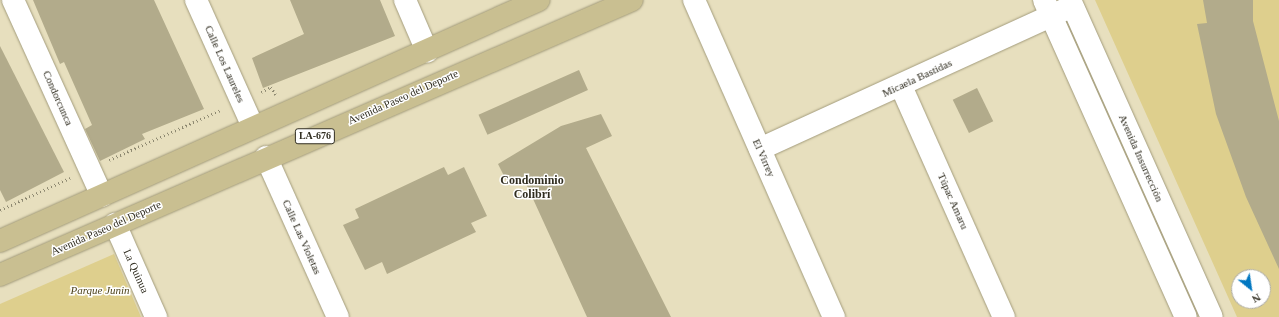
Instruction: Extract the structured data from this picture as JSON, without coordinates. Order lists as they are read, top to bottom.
{
  "streets": {
    "main road": ["Avenida Paseo del Deporte", "LA-676"],
    "street": [
      "Calle Los Laureles",
      "Micaela Bastidas",
      "Condorcunca",
      "El Virrey",
      "Avenida Insurrección",
      "Túpac Amaru",
      "Calle Las Violetas",
      "La Quinua"
    ]
  },
  "crossings": [
    ["Micaela Bastidas", "El Virrey"],
    ["Micaela Bastidas", "Avenida Insurrección"],
    ["Micaela Bastidas", "Túpac Amaru"],
    ["Avenida Paseo del Deporte", "Calle Las Violetas"],
    ["Avenida Paseo del Deporte", "La Quinua"]
  ],
  "districts": ["Condominio Colibrí"],
  "parks": ["Parque Junin"],
  "north": "bottom right"
}
